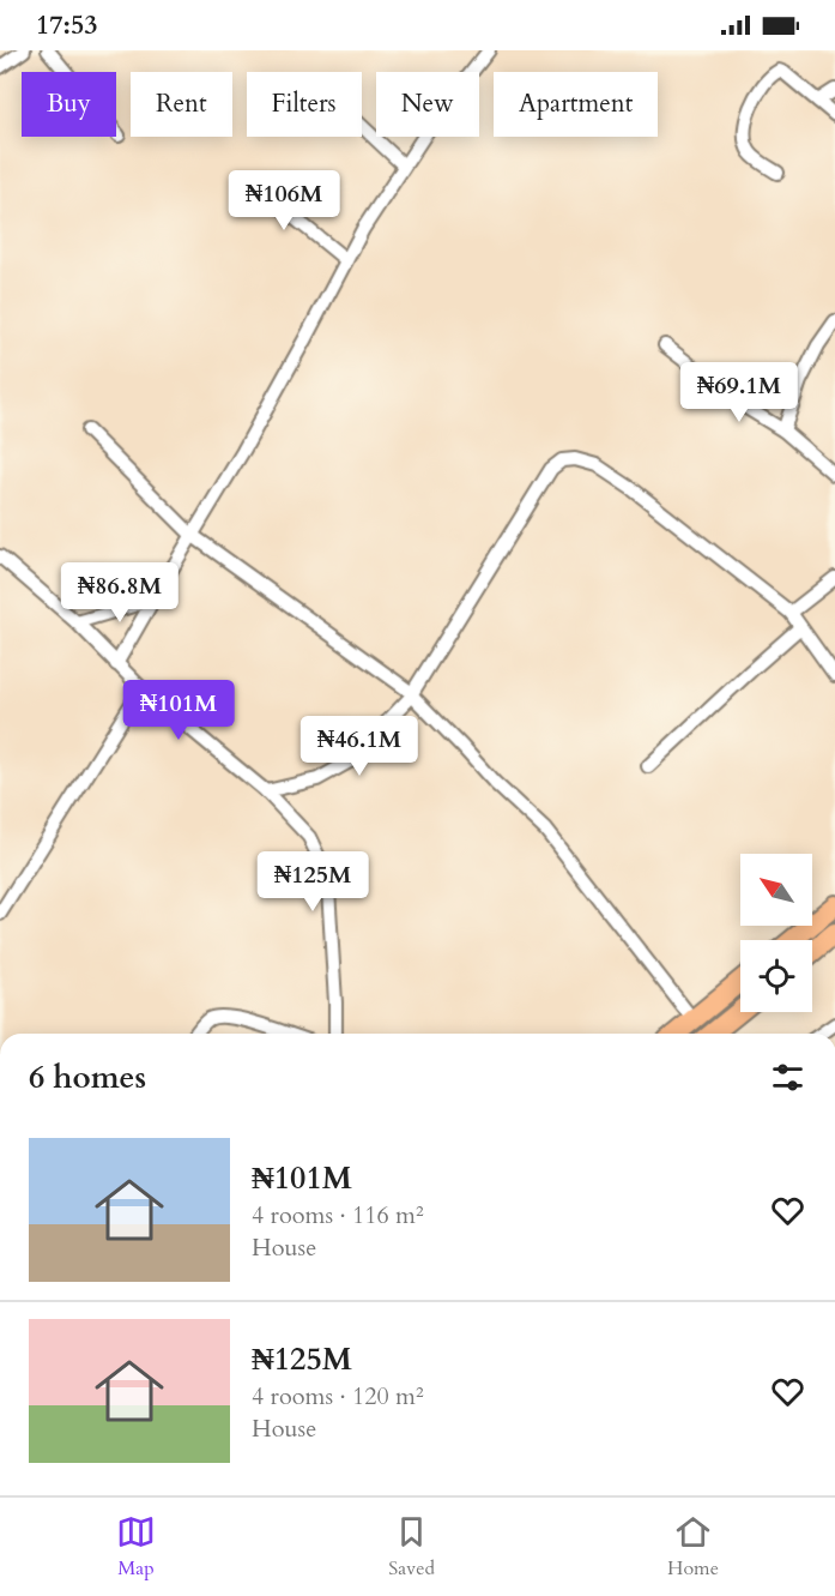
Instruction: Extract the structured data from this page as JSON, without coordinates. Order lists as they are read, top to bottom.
{
  "north": "top left",
  "page": {
    "status": "17:53",
    "chip": [
      "Buy",
      "Rent",
      "Filters",
      "New",
      "Apartment"
    ],
    "price": [
      "₦106M",
      "₦69.1M",
      "₦86.8M",
      "₦101M",
      "₦46.1M",
      "₦125M"
    ],
    "heading": "6 homes",
    "list": [
      {
        "name": "₦101M",
        "note": "4 rooms · 116 m² · House"
      },
      {
        "name": "₦125M",
        "note": "4 rooms · 120 m² · House"
      }
    ],
    "tabs": ["Map", "Saved", "Home"]
  }
}
